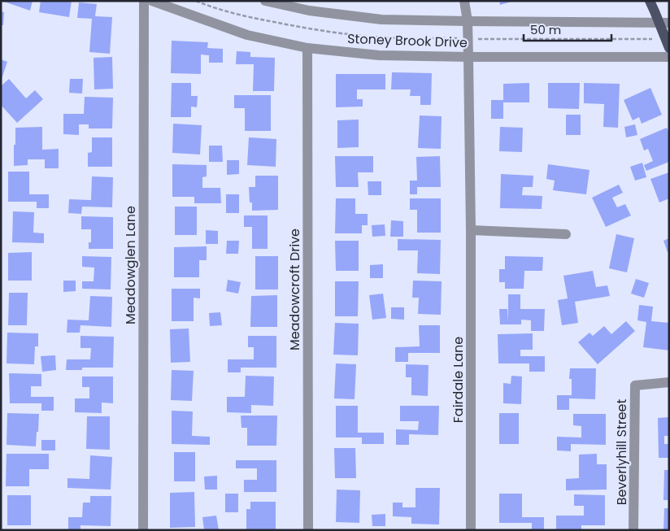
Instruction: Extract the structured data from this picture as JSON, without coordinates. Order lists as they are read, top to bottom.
{
  "streets": {
    "street": [
      "Stoney Brook Drive",
      "Meadowglen Lane",
      "Meadowcroft Drive",
      "Fairdale Lane",
      "Beverlyhill Street"
    ]
  },
  "crossings": [
    ["Stoney Brook Drive", "Meadowcroft Drive"],
    ["Stoney Brook Drive", "Fairdale Lane"]
  ],
  "scale_bar": "50 m"
}
